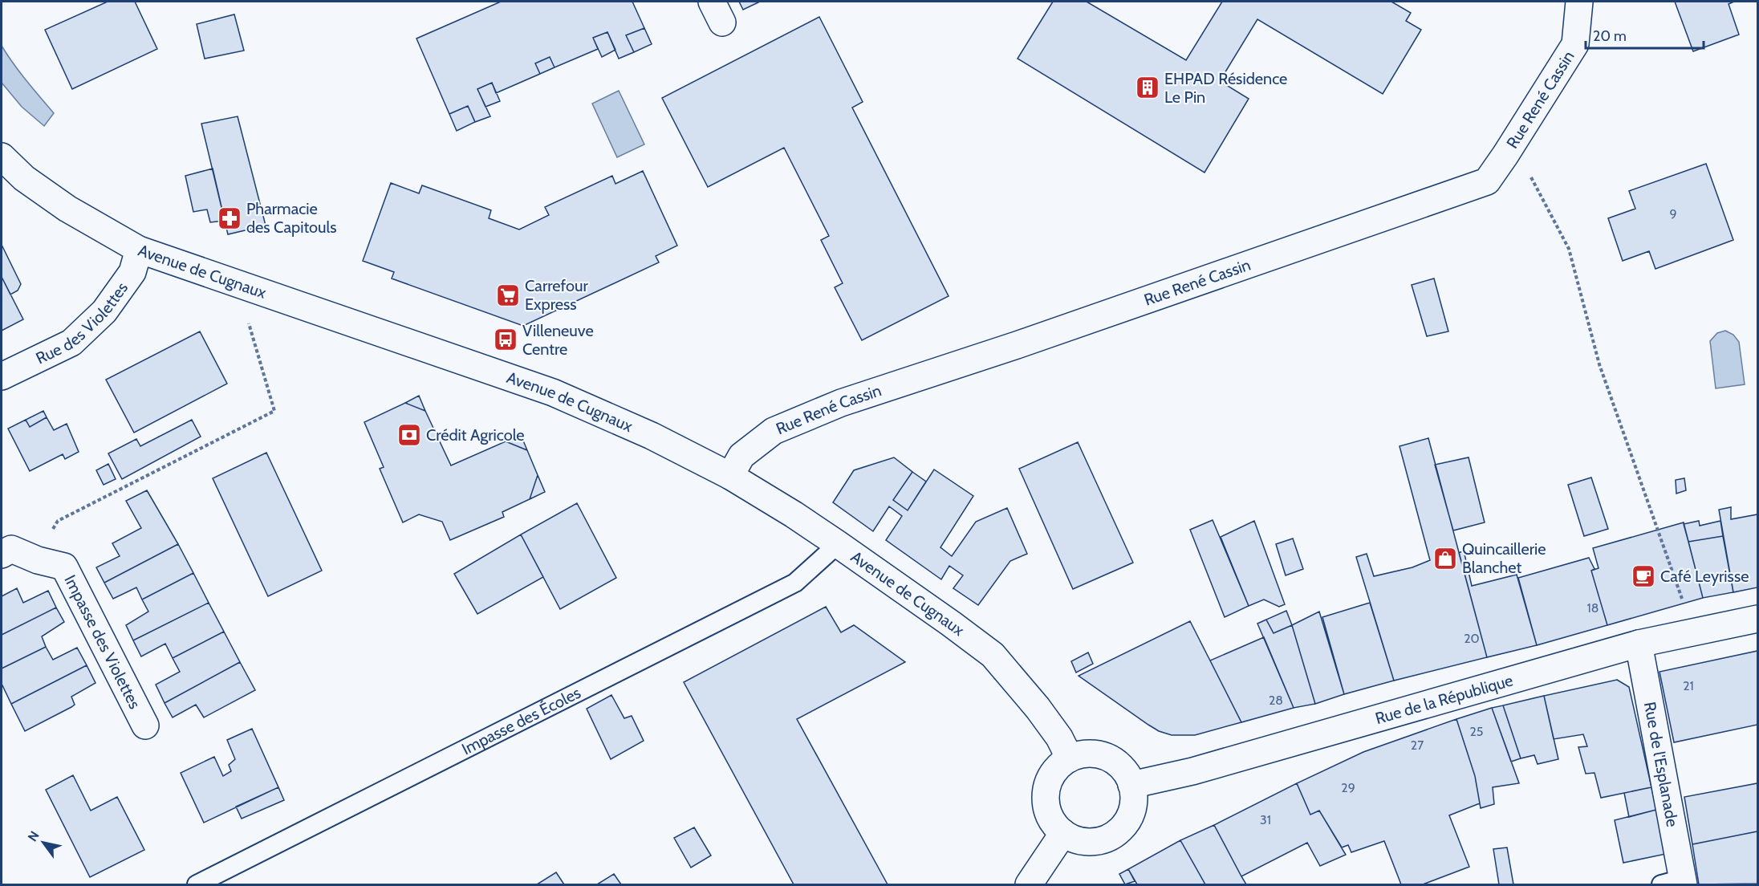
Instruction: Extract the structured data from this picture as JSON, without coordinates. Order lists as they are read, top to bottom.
{
  "streets": {
    "street": [
      "Rue René Cassin",
      "Avenue de Cugnaux",
      "Rue des Violettes",
      "Impasse des Violettes",
      "Rue de la République",
      "Rue de l'Esplanade"
    ],
    "lane": ["Impasse des Écoles"]
  },
  "crossings": [
    ["Rue René Cassin", "Avenue de Cugnaux"],
    ["Avenue de Cugnaux", "Rue des Violettes"],
    ["Avenue de Cugnaux", "Rue de la République"],
    ["Avenue de Cugnaux", "Impasse des Écoles"],
    ["Rue de la République", "Rue de l'Esplanade"]
  ],
  "places": {
    "building": ["EHPAD Résidence Le Pin"],
    "pharmacy": ["Pharmacie des Capitouls"],
    "supermarket": ["Carrefour Express"],
    "bus stop": ["Villeneuve Centre"],
    "bank": ["Crédit Agricole"],
    "shop": ["Quincaillerie Blanchet"],
    "cafe": ["Café Leyrisse"]
  },
  "house_numbers": [
    "9",
    "18",
    "20",
    "21",
    "28",
    "25",
    "27",
    "29",
    "31"
  ],
  "scale_bar": "20 m",
  "north": "top left"
}
